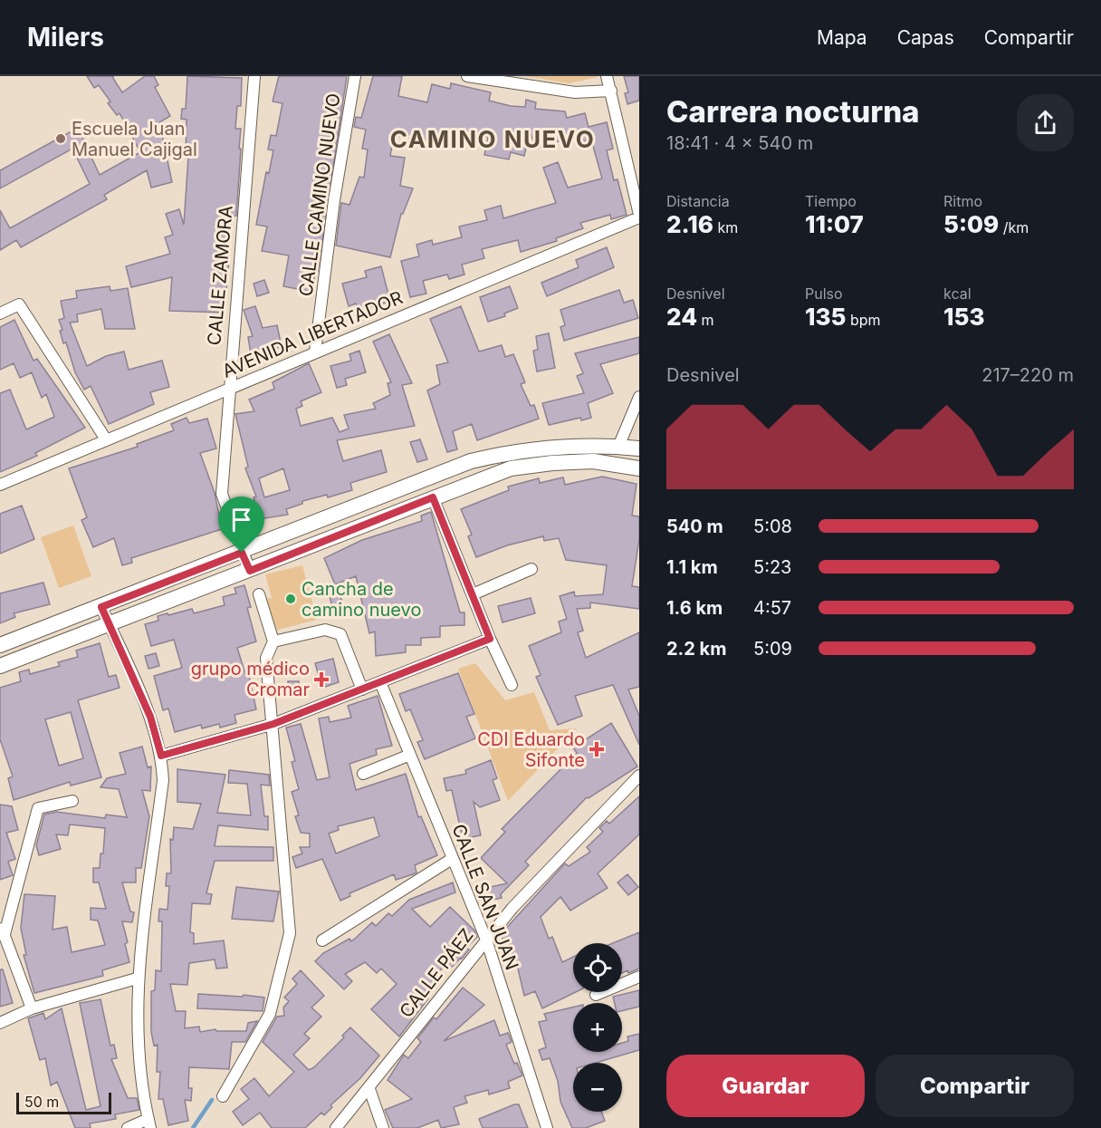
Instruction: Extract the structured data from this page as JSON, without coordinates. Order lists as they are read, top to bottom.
{
  "streets": {
    "street": [
      "CALLE CAMINO NUEVO",
      "CALLE ZAMORA",
      "AVENIDA LIBERTADOR",
      "CALLE SAN JUAN",
      "CALLE PÁEZ"
    ]
  },
  "crossings": [
    ["CALLE CAMINO NUEVO", "AVENIDA LIBERTADOR"],
    ["CALLE ZAMORA", "AVENIDA LIBERTADOR"],
    ["CALLE SAN JUAN", "CALLE PÁEZ"]
  ],
  "districts": ["CAMINO NUEVO"],
  "places": {
    "other": ["Escuela Juan Manuel Cajigal", "Cancha de camino nuevo"],
    "health": ["grupo médico Cromar", "CDI Eduardo Sifonte"]
  },
  "scale_bar": "50 m",
  "page": {
    "header": "Milers",
    "nav": ["Mapa", "Capas", "Compartir"],
    "heading": ["Carrera nocturna", "18:41 · 4 × 540 m"],
    "stats": [
      ["Distancia", "2.16 km"],
      ["Tiempo", "11:07"],
      ["Ritmo", "5:09 /km"],
      ["Desnivel", "24 m"],
      ["Pulso", "135 bpm"],
      ["kcal", "153"]
    ],
    "chart": ["Desnivel", "217–220 m"],
    "list": [
      {
        "name": "540 m",
        "note": "5:08"
      },
      {
        "name": "1.1 km",
        "note": "5:23"
      },
      {
        "name": "1.6 km",
        "note": "4:57"
      },
      {
        "name": "2.2 km",
        "note": "5:09"
      }
    ],
    "map_buttons": ["+", "−"],
    "buttons": ["Guardar", "Compartir"],
    "scale": "50 m"
  }
}
